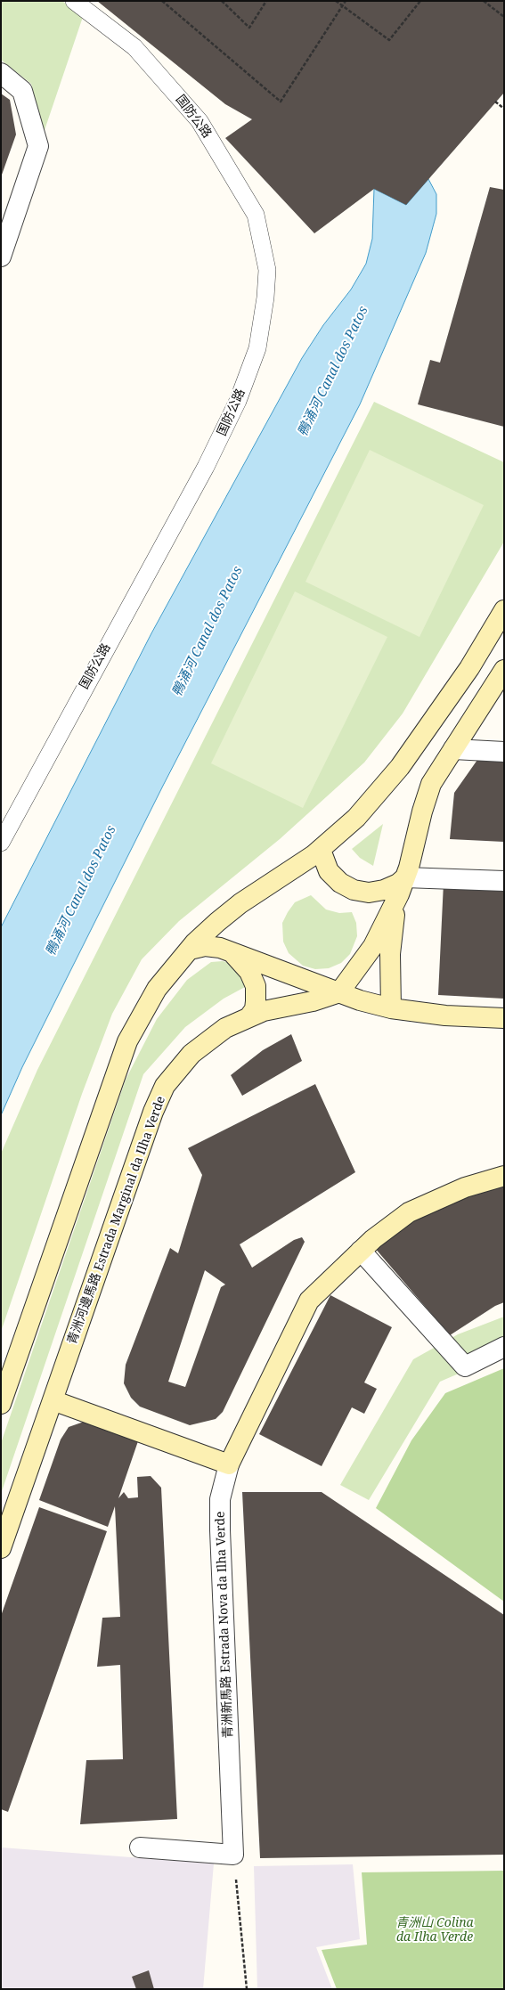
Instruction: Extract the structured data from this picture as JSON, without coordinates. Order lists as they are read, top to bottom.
{
  "streets": {
    "main road": ["青洲河邊馬路 Estrada Marginal da Ilha Verde", "青洲新馬路 Estrada Nova da Ilha Verde"],
    "lane": ["国防公路"]
  },
  "water": ["鴨涌河 Canal dos Patos"],
  "parks": ["青洲山 Colina da Ilha Verde"]
}
